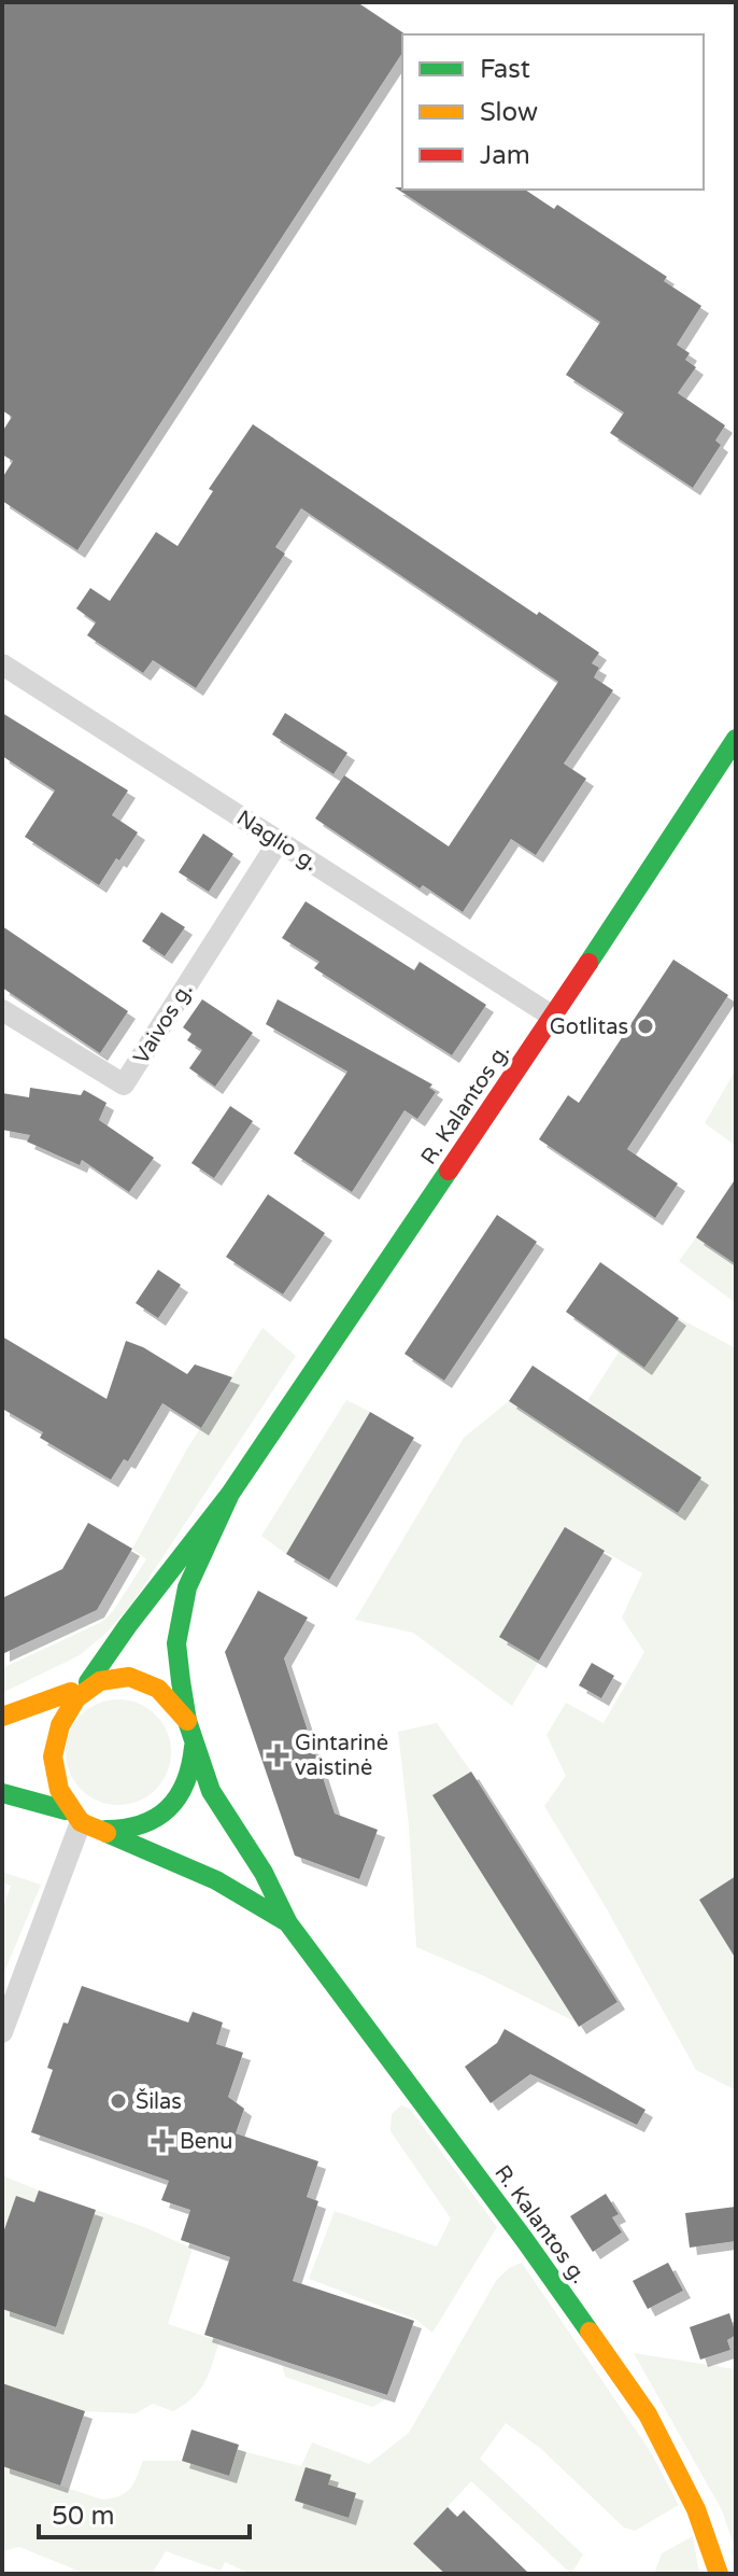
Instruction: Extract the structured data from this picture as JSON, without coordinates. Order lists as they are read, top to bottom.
{
  "streets": {
    "main road": ["R. Kalantos g."],
    "street": ["Naglio g.", "Vaivos g."]
  },
  "crossings": [
    ["Naglio g.", "Vaivos g."],
    ["Naglio g.", "R. Kalantos g."]
  ],
  "places": {
    "other": ["Gotlitas", "Šilas"],
    "health": ["Gintarinė vaistinė", "Benu"]
  },
  "legend": ["Fast", "Slow", "Jam"],
  "scale_bar": "50 m"
}
